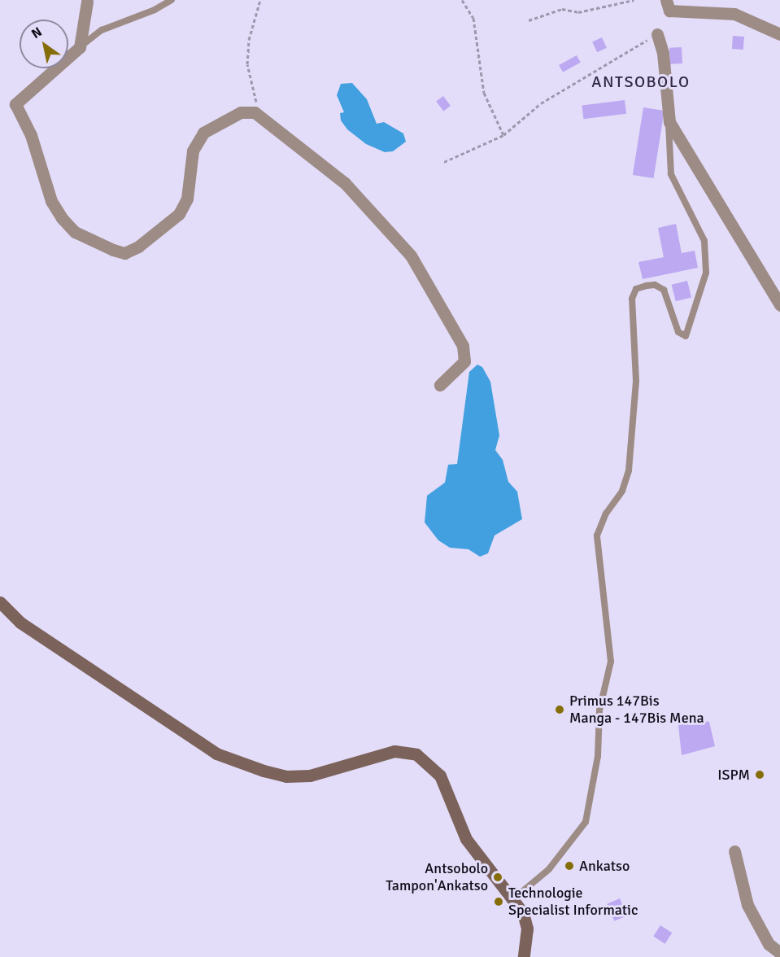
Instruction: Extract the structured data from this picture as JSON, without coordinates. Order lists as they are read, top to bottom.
{
  "districts": ["ANTSOBOLO"],
  "places": [
    "Primus 147Bis Manga - 147Bis Mena",
    "ISPM",
    "Ankatso",
    "Antsobolo Tampon'Ankatso",
    "Technologie Specialist Informatic"
  ],
  "north": "top left"
}
